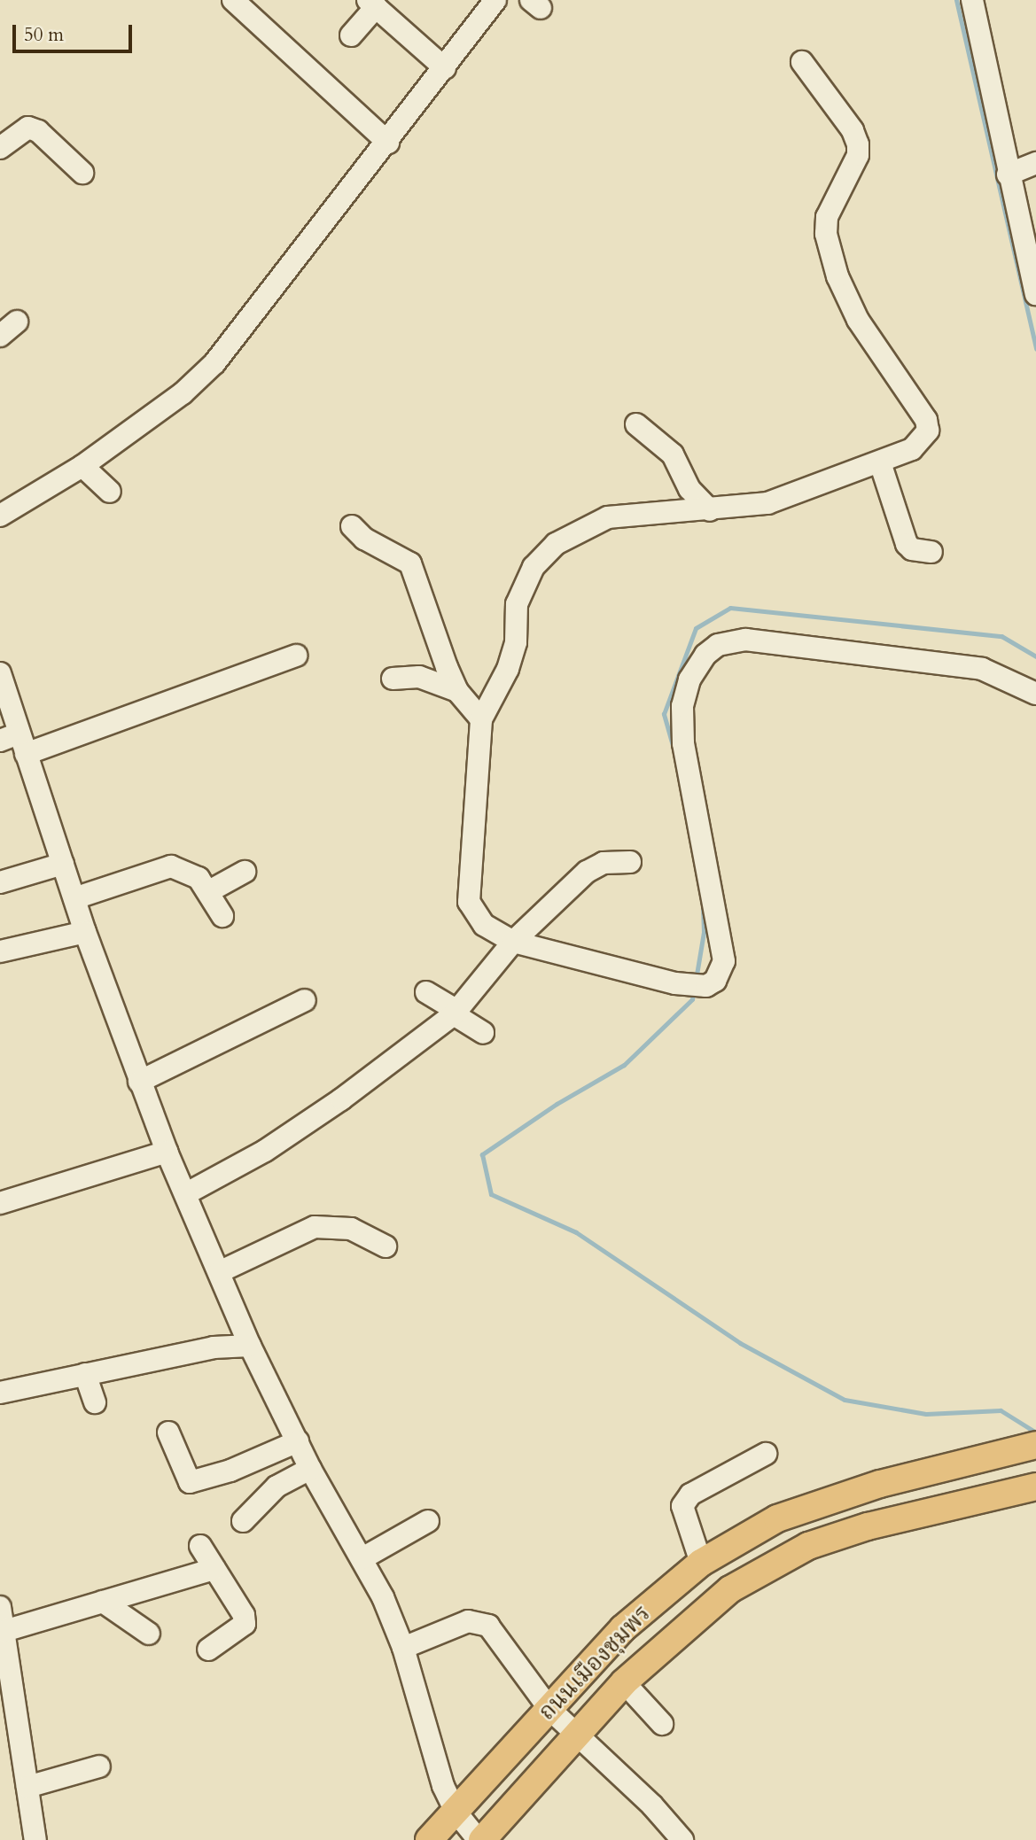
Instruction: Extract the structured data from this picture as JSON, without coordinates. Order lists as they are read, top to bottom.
{
  "streets": {
    "main road": ["ถนนเมืองชุมพร"]
  },
  "scale_bar": "50 m"
}
